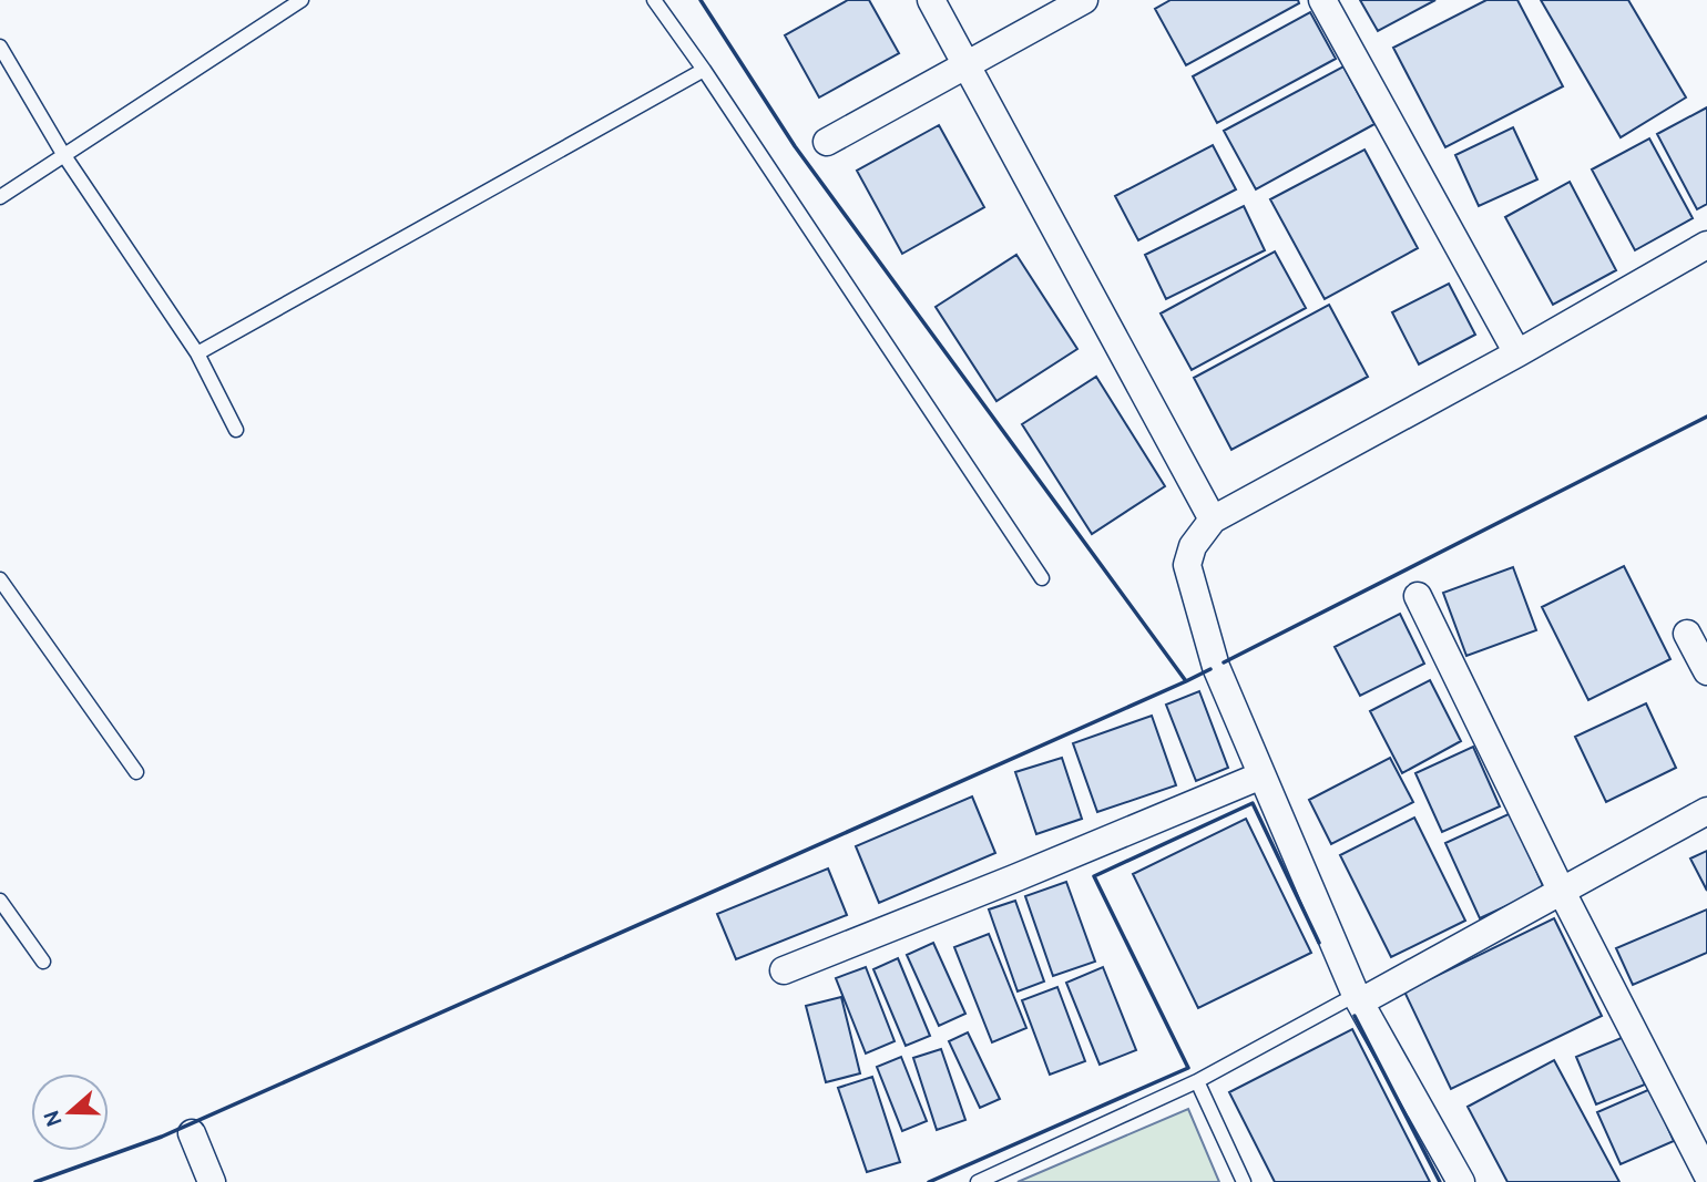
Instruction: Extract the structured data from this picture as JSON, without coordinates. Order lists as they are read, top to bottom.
{
  "north": "left"
}
